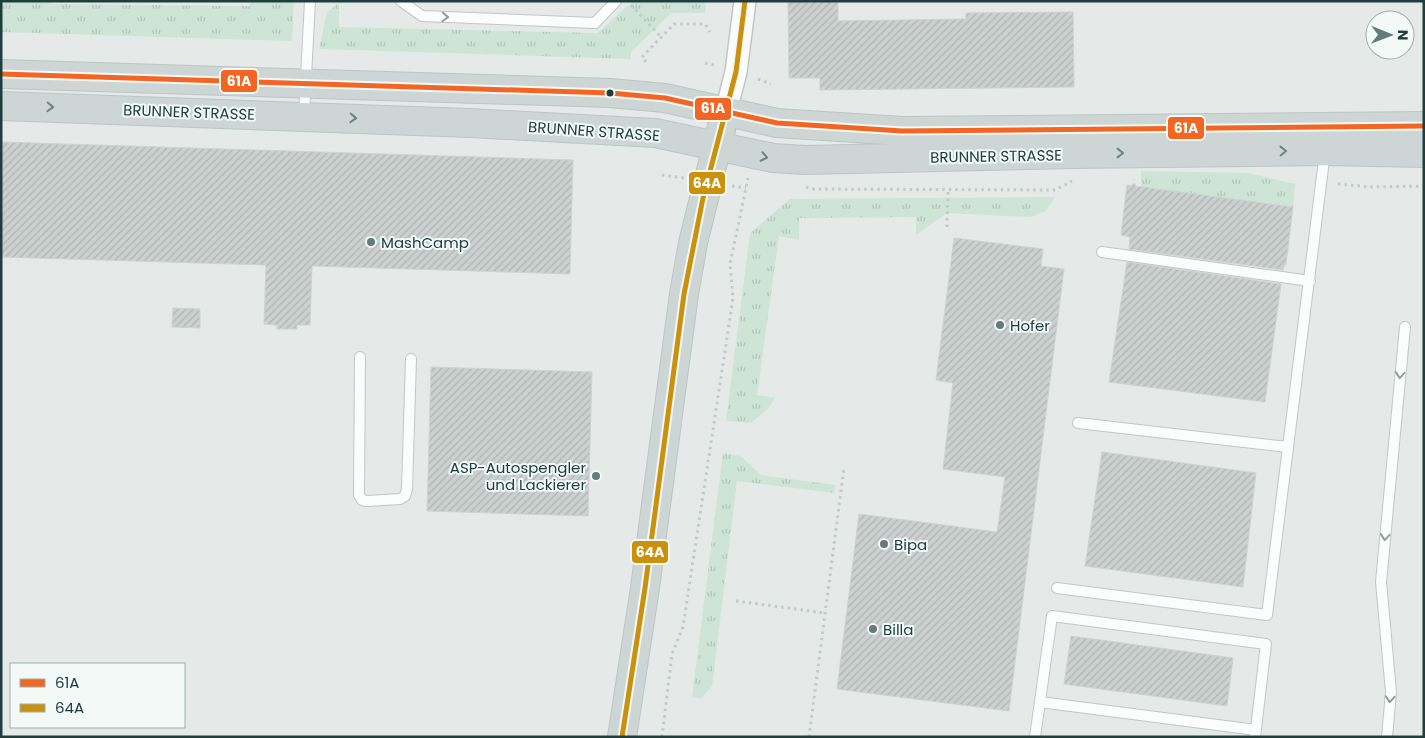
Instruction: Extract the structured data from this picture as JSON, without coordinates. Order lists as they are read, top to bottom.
{
  "streets": {
    "main road": ["BRUNNER STRASSE"]
  },
  "places": [
    "MashCamp",
    "Hofer",
    "ASP-Autospengler und Lackierer",
    "Bipa",
    "Billa"
  ],
  "lines": ["transit line 64A", "transit line 61A"],
  "legend": ["61A", "64A"],
  "north": "right"
}
